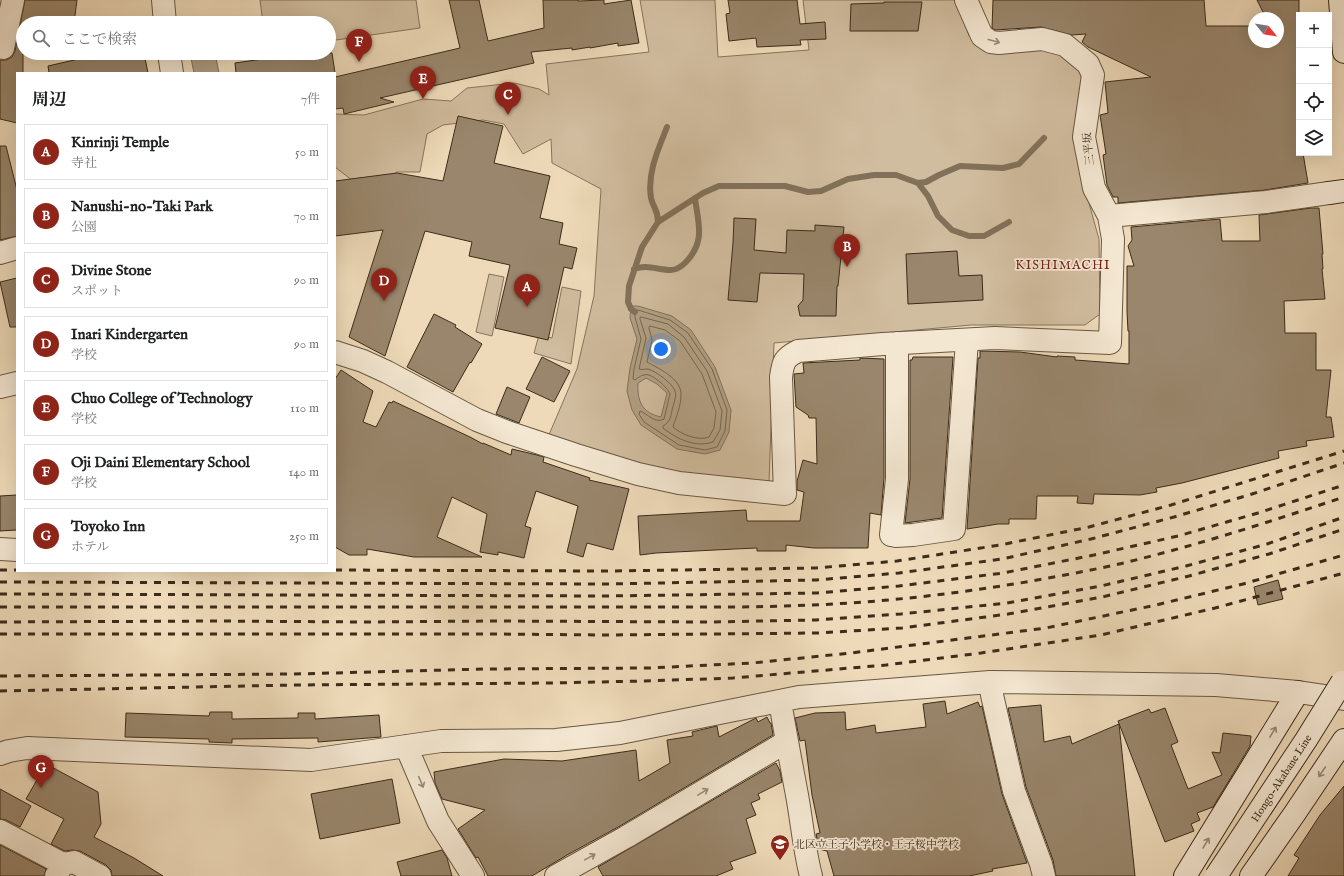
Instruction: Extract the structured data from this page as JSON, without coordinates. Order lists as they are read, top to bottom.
{
  "streets": {
    "street": ["三平坂", "Hongo-Akabane Line"]
  },
  "one_way": ["三平坂"],
  "districts": ["KISHIMACHI"],
  "places": {
    "school or university": ["北区立王子小学校・王子桜中学校"]
  },
  "north": "bottom right",
  "page": {
    "map_buttons": ["+", "−"],
    "search": "ここで検索",
    "pins": [
      "F",
      "E",
      "C",
      "B",
      "D",
      "A",
      "G"
    ],
    "heading": ["周辺", "7件"],
    "list": [
      {
        "mark": "A",
        "name": "Kinrinji Temple",
        "note": "寺社",
        "value": "50 m"
      },
      {
        "mark": "B",
        "name": "Nanushi-no-Taki Park",
        "note": "公園",
        "value": "70 m"
      },
      {
        "mark": "C",
        "name": "Divine Stone",
        "note": "スポット",
        "value": "90 m"
      },
      {
        "mark": "D",
        "name": "Inari Kindergarten",
        "note": "学校",
        "value": "90 m"
      },
      {
        "mark": "E",
        "name": "Chuo College of Technology",
        "note": "学校",
        "value": "110 m"
      },
      {
        "mark": "F",
        "name": "Oji Daini Elementary School",
        "note": "学校",
        "value": "140 m"
      },
      {
        "mark": "G",
        "name": "Toyoko Inn",
        "note": "ホテル",
        "value": "250 m"
      }
    ]
  }
}
